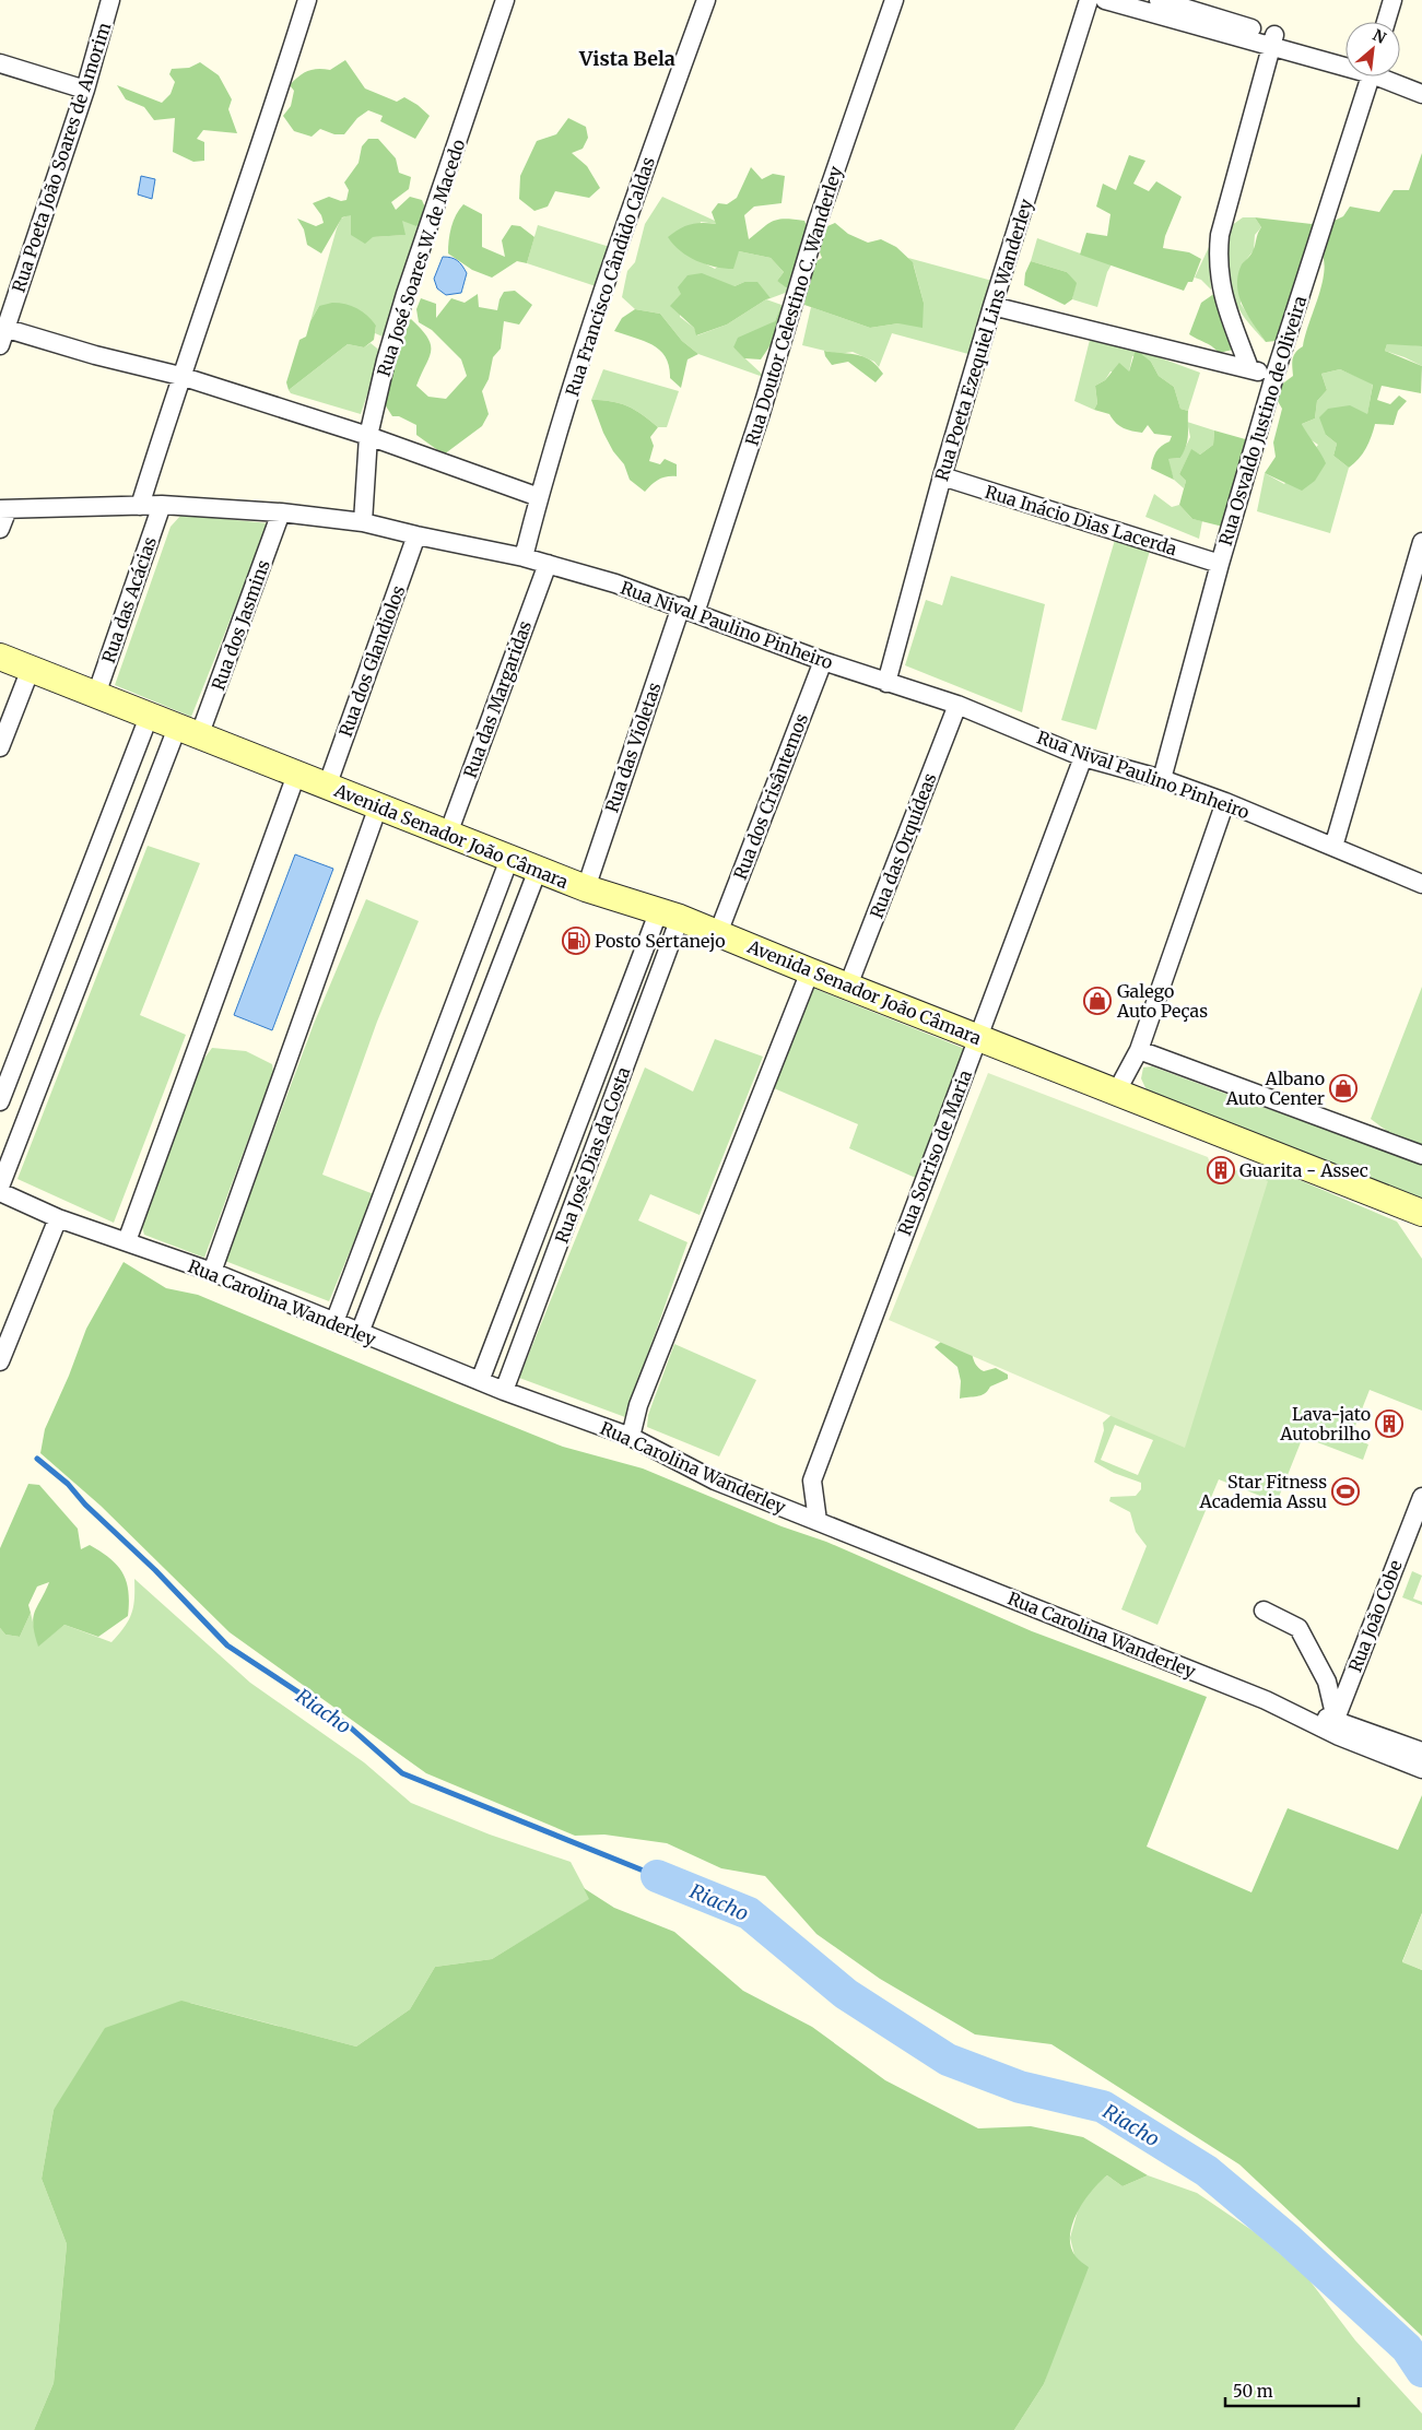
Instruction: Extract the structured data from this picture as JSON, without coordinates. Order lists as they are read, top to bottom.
{
  "streets": {
    "main road": ["Avenida Senador João Câmara"],
    "street": [
      "Rua Poeta João Soares de Amorim",
      "Rua José Soares W. de Macedo",
      "Rua Francisco Cândido Caldas",
      "Rua Doutor Celestino C. Wanderley",
      "Rua Poeta Ezequiel Lins Wanderley",
      "Rua Osvaldo Justino de Oliveira",
      "Rua Inácio Dias Lacerda",
      "Rua das Acácias",
      "Rua dos Jasmins",
      "Rua Nival Paulino Pinheiro",
      "Rua dos Glandiolos",
      "Rua das Margaridas",
      "Rua das Violetas",
      "Rua dos Crisântemos",
      "Rua das Orquídeas",
      "Rua Sorriso de Maria",
      "Rua José Dias da Costa",
      "Rua Carolina Wanderley",
      "Rua João Cobe"
    ]
  },
  "crossings": [
    ["Rua José Soares W. de Macedo", "Rua Nival Paulino Pinheiro"],
    ["Rua Francisco Cândido Caldas", "Rua Nival Paulino Pinheiro"],
    ["Rua Doutor Celestino C. Wanderley", "Rua Nival Paulino Pinheiro"],
    ["Rua Doutor Celestino C. Wanderley", "Rua das Violetas"],
    ["Rua Poeta Ezequiel Lins Wanderley", "Rua Inácio Dias Lacerda"],
    ["Rua Poeta Ezequiel Lins Wanderley", "Rua Nival Paulino Pinheiro"],
    ["Rua Osvaldo Justino de Oliveira", "Rua Inácio Dias Lacerda"],
    ["Rua Osvaldo Justino de Oliveira", "Rua Nival Paulino Pinheiro"],
    ["Rua das Acácias", "Rua Nival Paulino Pinheiro"],
    ["Rua das Acácias", "Avenida Senador João Câmara"],
    ["Rua dos Jasmins", "Rua Nival Paulino Pinheiro"],
    ["Rua dos Jasmins", "Avenida Senador João Câmara"],
    ["Rua Nival Paulino Pinheiro", "Rua dos Glandiolos"],
    ["Rua Nival Paulino Pinheiro", "Rua das Margaridas"],
    ["Rua Nival Paulino Pinheiro", "Rua das Violetas"],
    ["Rua Nival Paulino Pinheiro", "Rua dos Crisântemos"],
    ["Rua Nival Paulino Pinheiro", "Rua das Orquídeas"],
    ["Rua Nival Paulino Pinheiro", "Rua Sorriso de Maria"],
    ["Rua dos Glandiolos", "Avenida Senador João Câmara"],
    ["Rua das Margaridas", "Avenida Senador João Câmara"],
    ["Rua das Violetas", "Avenida Senador João Câmara"],
    ["Rua dos Crisântemos", "Avenida Senador João Câmara"],
    ["Avenida Senador João Câmara", "Rua das Orquídeas"],
    ["Avenida Senador João Câmara", "Rua Sorriso de Maria"],
    ["Avenida Senador João Câmara", "Rua José Dias da Costa"],
    ["Rua Sorriso de Maria", "Rua Carolina Wanderley"],
    ["Rua José Dias da Costa", "Rua Carolina Wanderley"],
    ["Rua Carolina Wanderley", "Rua João Cobe"]
  ],
  "districts": ["Vista Bela"],
  "water": ["Riacho"],
  "places": {
    "fuel station": ["Posto Sertanejo"],
    "shop": ["Galego Auto Peças", "Albano Auto Center"],
    "building": ["Guarita - Assec", "Lava-jato Autobrilho"],
    "sports": ["Star Fitness Academia Assu"]
  },
  "scale_bar": "50 m",
  "north": "top right"
}
